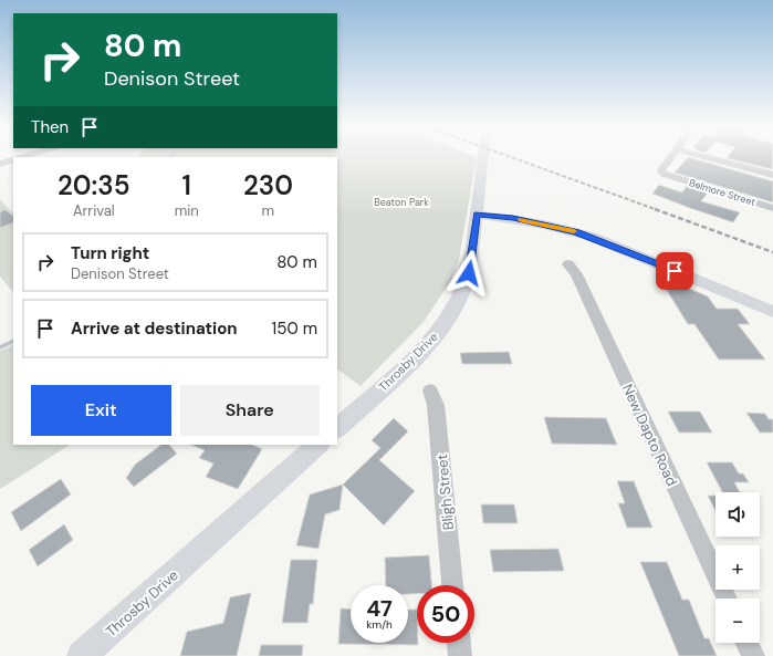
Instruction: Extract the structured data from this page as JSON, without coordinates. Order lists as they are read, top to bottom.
{
  "streets": {
    "main road": ["Throsby Drive"],
    "street": ["Belmore Street", "New Dapto Road", "Bligh Street"]
  },
  "parks": ["Beaton Park"],
  "page": {
    "turn": ["80 m", "Denison Street"],
    "then": "Then",
    "eta": [
      "20:35",
      "Arrival",
      "1",
      "min",
      "230",
      "m"
    ],
    "list": [
      {
        "name": "Turn right",
        "note": "Denison Street",
        "value": "80 m"
      },
      {
        "name": "Arrive at destination",
        "value": "150 m"
      }
    ],
    "buttons": ["Exit", "Share"],
    "map_buttons": ["+", "−"],
    "speed": "47 km/h",
    "limit": "50"
  }
}
